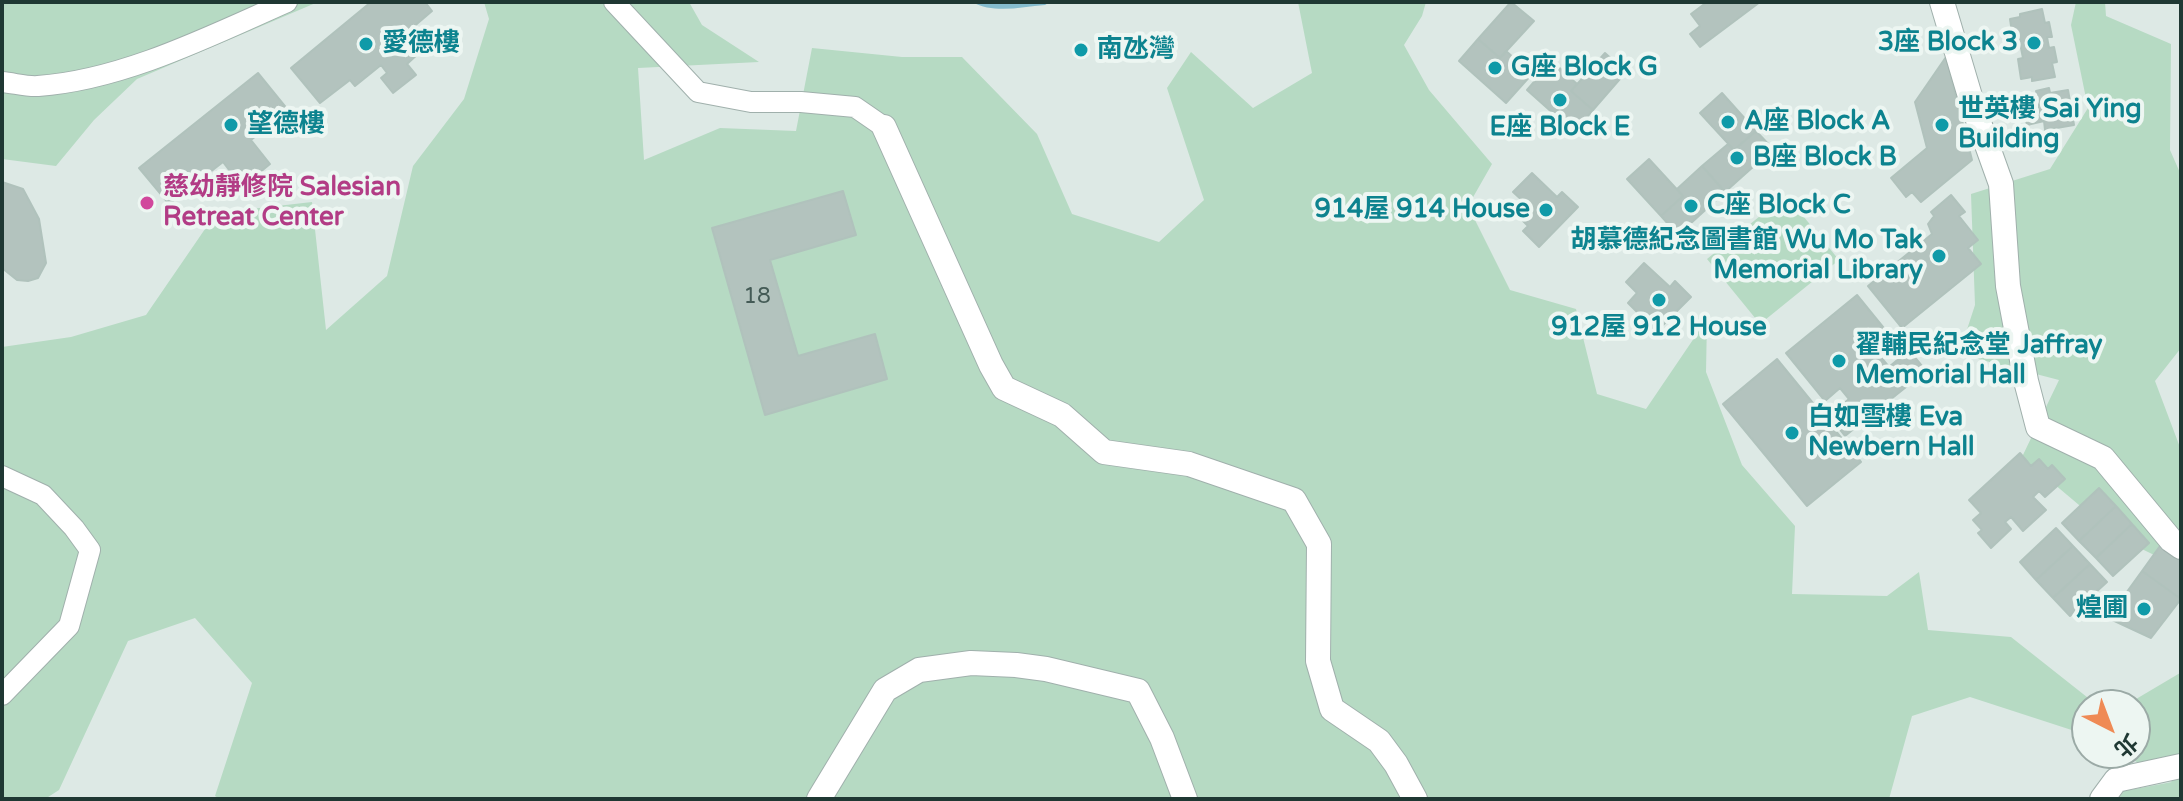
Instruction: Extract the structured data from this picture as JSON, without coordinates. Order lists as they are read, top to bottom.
{
  "places": [
    "3座 Block 3",
    "愛德樓",
    "南氹灣",
    "G座 Block G",
    "E座 Block E",
    "A座 Block A",
    "望德樓",
    "世英樓 Sai Ying Building",
    "B座 Block B",
    "慈幼靜修院 Salesian Retreat Center",
    "C座 Block C",
    "914屋 914 House",
    "胡慕德紀念圖書館 Wu Mo Tak Memorial Library",
    "912屋 912 House",
    "翟輔民紀念堂 Jaffray Memorial Hall",
    "白如雪樓 Eva Newbern Hall",
    "煌圃"
  ],
  "house_numbers": ["18"],
  "north": "bottom right"
}
